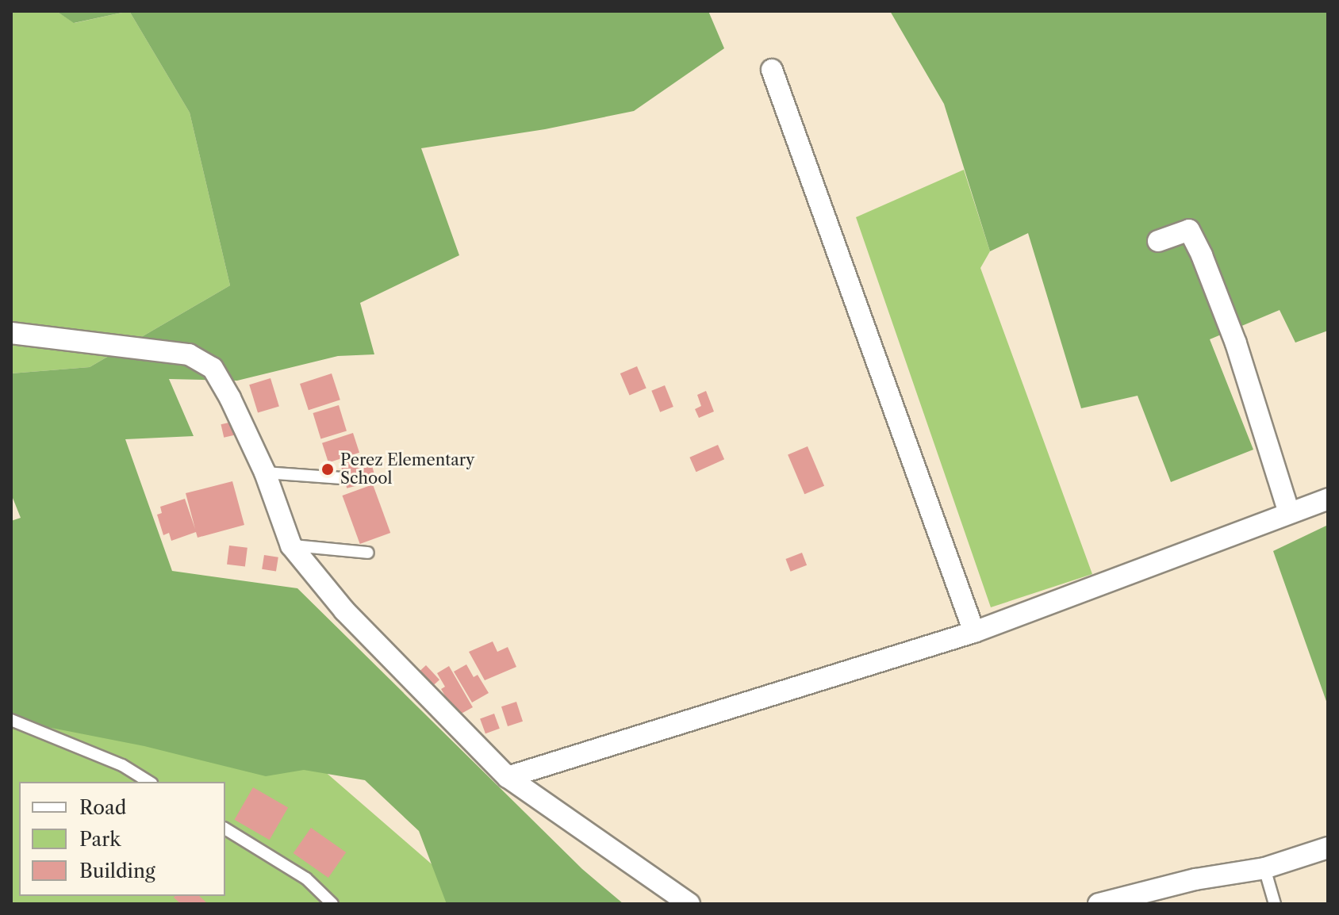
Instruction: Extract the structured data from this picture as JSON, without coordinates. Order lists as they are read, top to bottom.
{
  "places": ["Perez Elementary School"],
  "legend": ["Road", "Park", "Building"]
}
